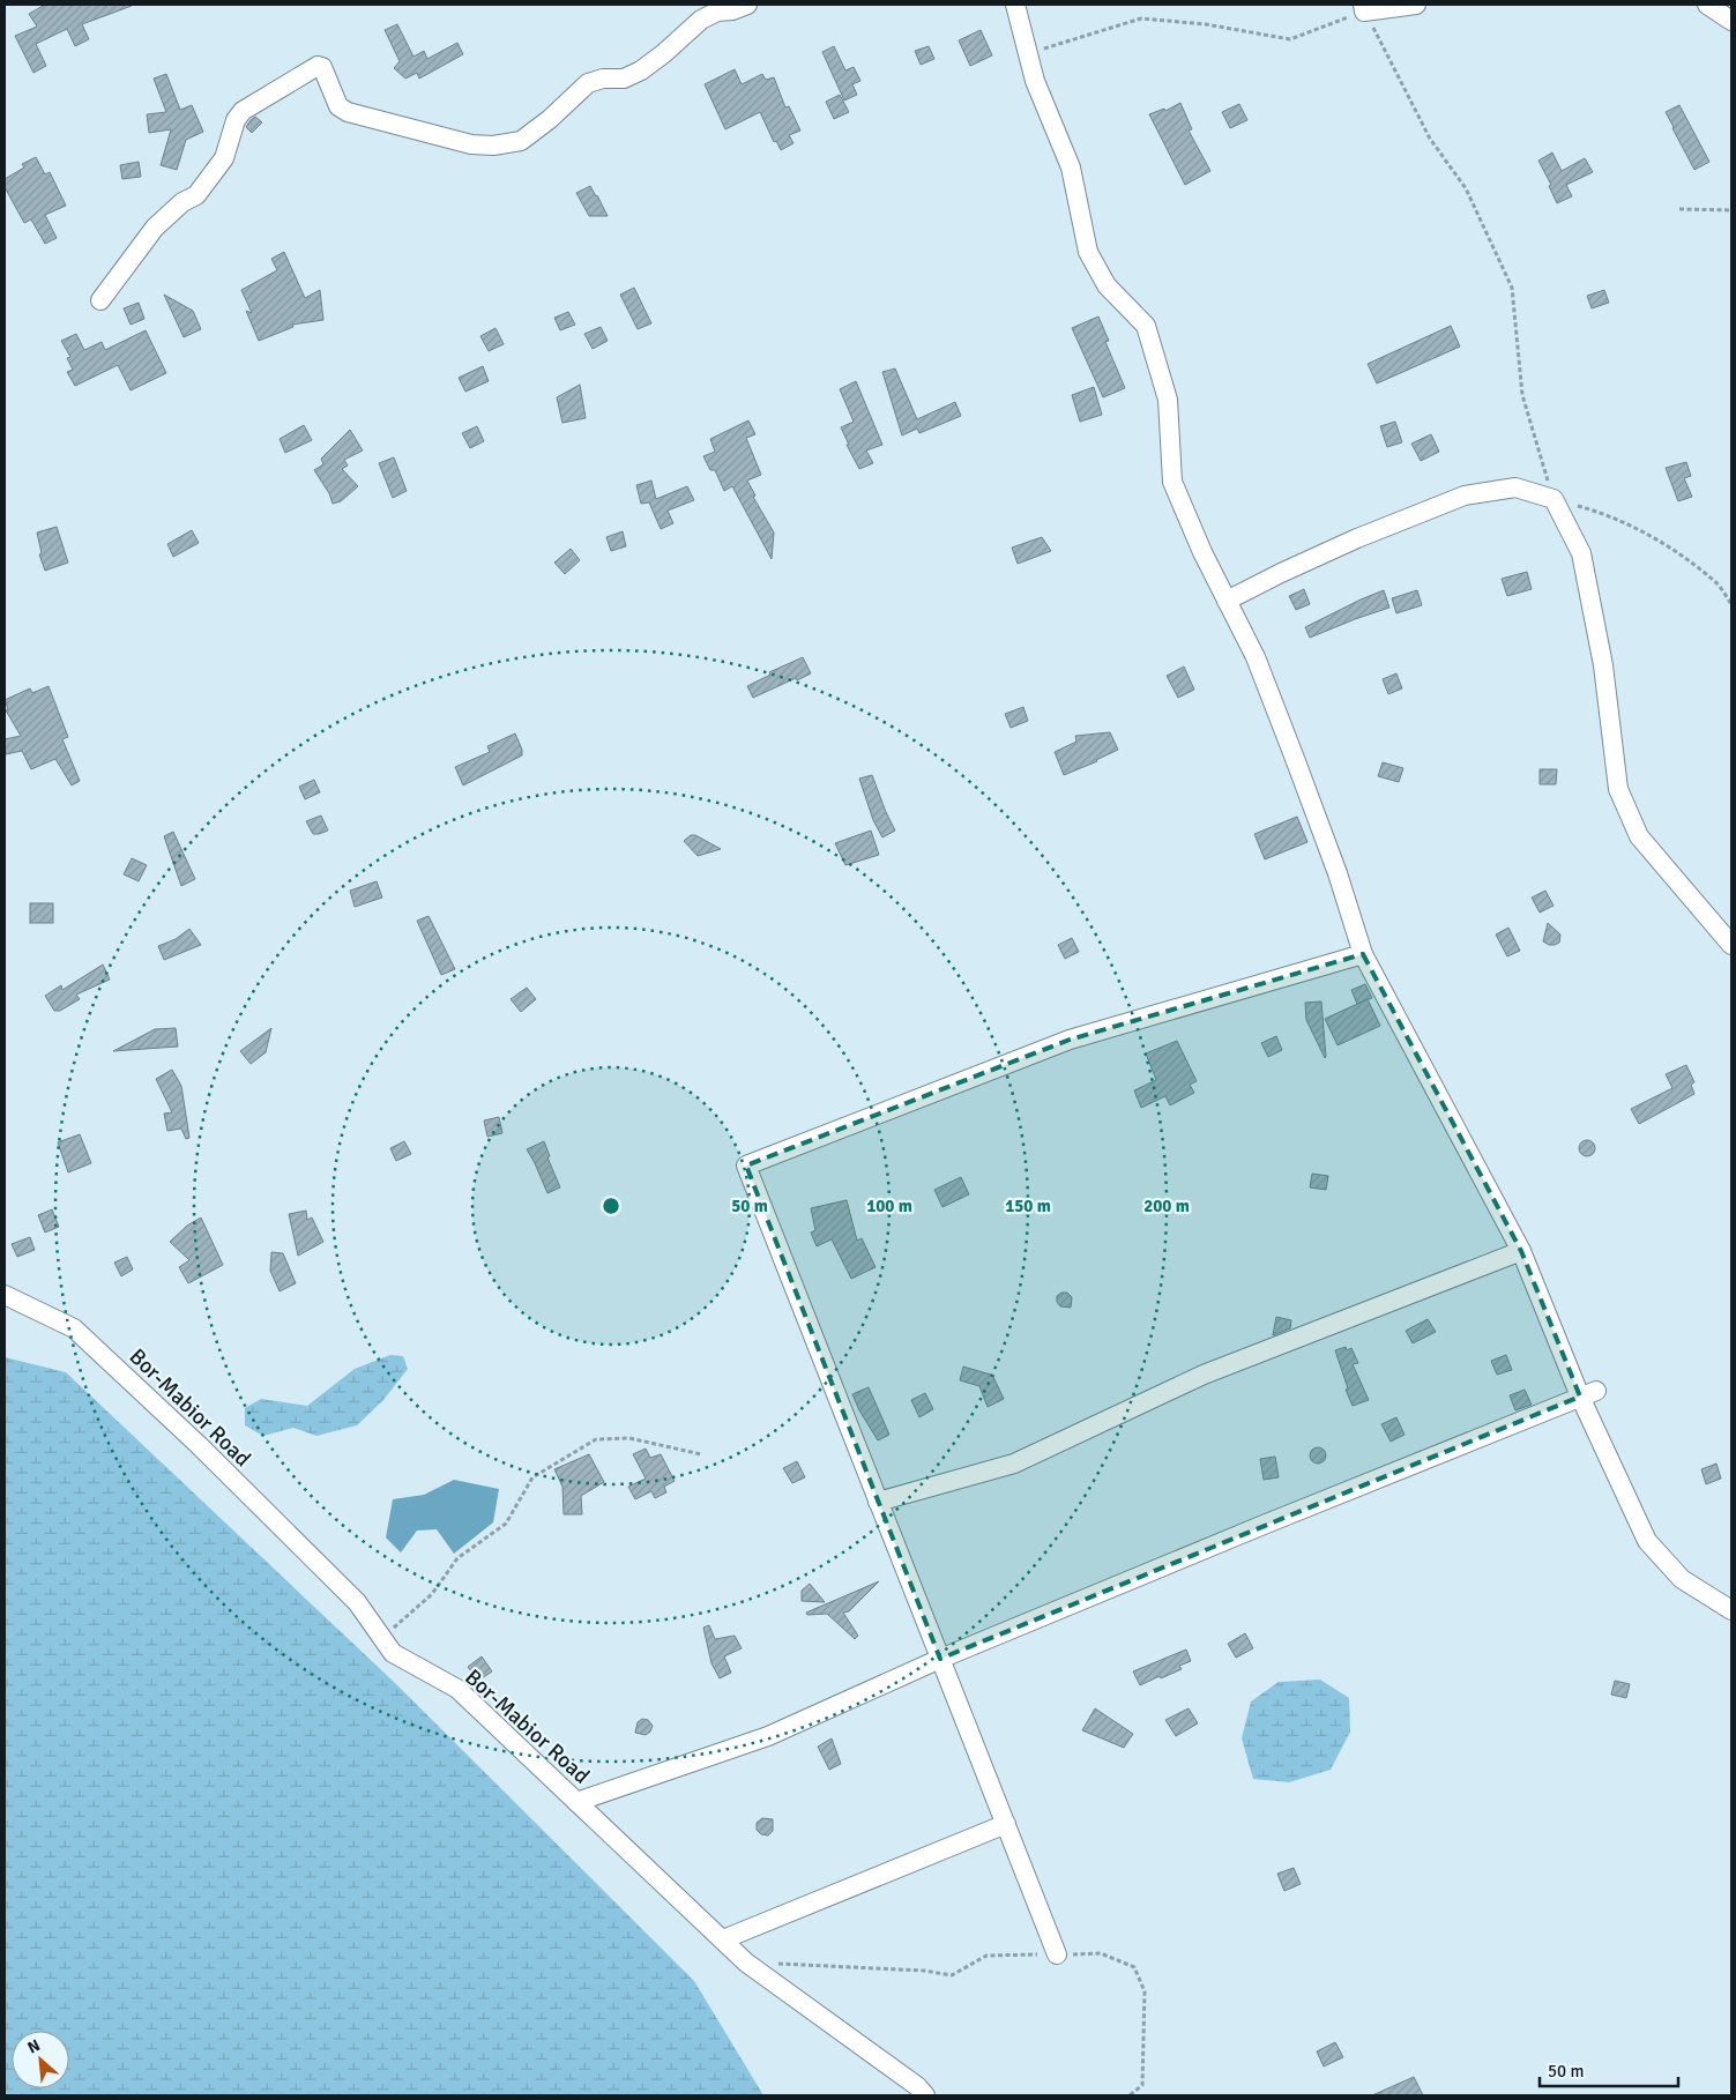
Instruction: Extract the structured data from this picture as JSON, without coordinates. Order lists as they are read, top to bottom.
{
  "streets": {
    "street": ["Bor-Mabior Road"]
  },
  "scale_bar": "50 m",
  "north": "top left",
  "rings": [
    "50 m",
    "100 m",
    "150 m",
    "200 m"
  ]
}
